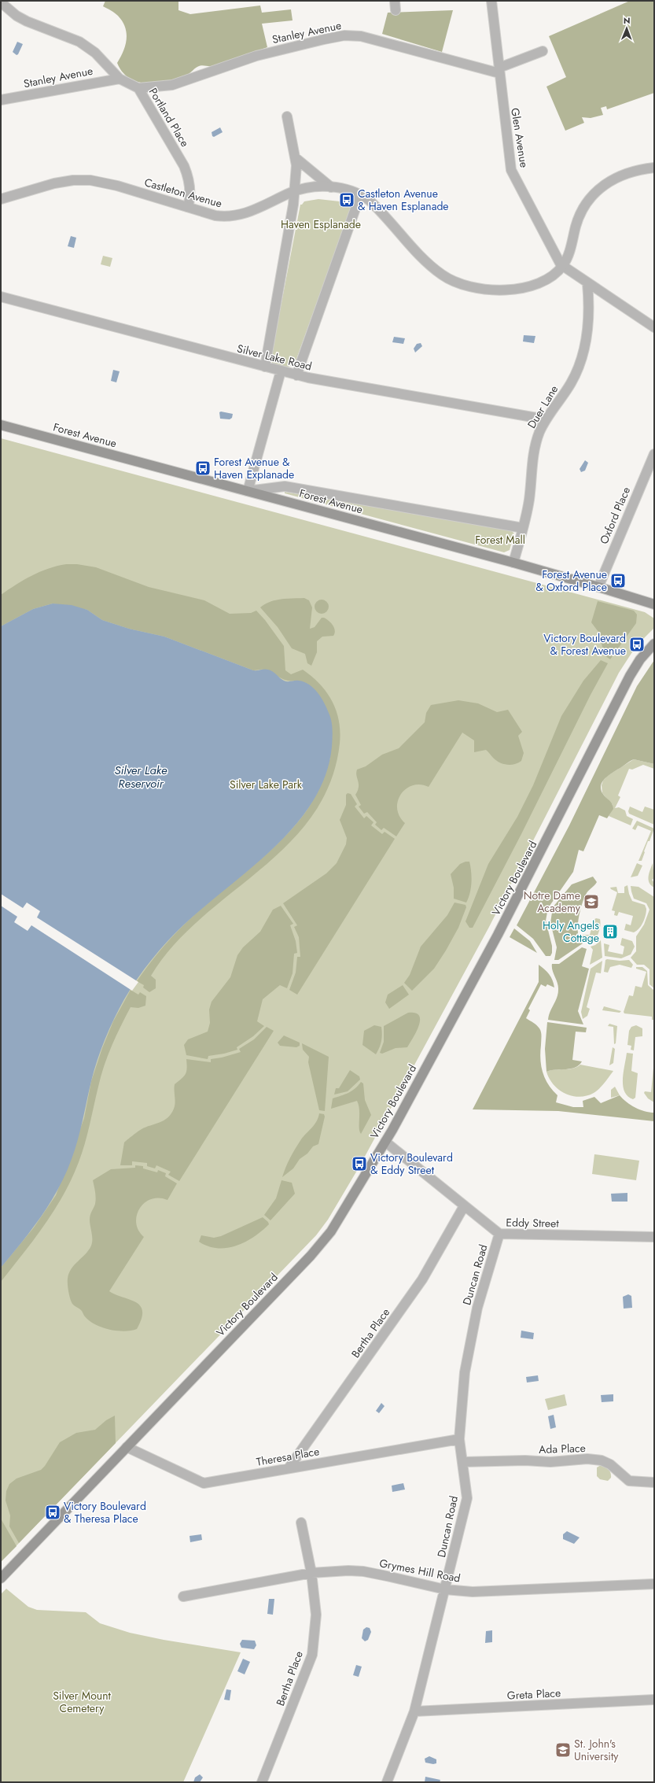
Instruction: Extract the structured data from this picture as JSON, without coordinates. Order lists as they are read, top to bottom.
{
  "streets": {
    "main road": ["Forest Avenue", "Victory Boulevard"],
    "street": [
      "Stanley Avenue",
      "Portland Place",
      "Glen Avenue",
      "Castleton Avenue",
      "Silver Lake Road",
      "Duer Lane",
      "Oxford Place",
      "Eddy Street",
      "Duncan Road",
      "Bertha Place",
      "Ada Place",
      "Theresa Place",
      "Grymes Hill Road",
      "Greta Place"
    ]
  },
  "crossings": [
    ["Stanley Avenue", "Portland Place"],
    ["Stanley Avenue", "Glen Avenue"],
    ["Portland Place", "Castleton Avenue"],
    ["Glen Avenue", "Castleton Avenue"],
    ["Silver Lake Road", "Duer Lane"],
    ["Duer Lane", "Forest Avenue"],
    ["Forest Avenue", "Oxford Place"],
    ["Victory Boulevard", "Eddy Street"],
    ["Victory Boulevard", "Theresa Place"],
    ["Eddy Street", "Duncan Road"],
    ["Eddy Street", "Bertha Place"],
    ["Duncan Road", "Ada Place"],
    ["Duncan Road", "Theresa Place"],
    ["Duncan Road", "Grymes Hill Road"],
    ["Duncan Road", "Greta Place"],
    ["Bertha Place", "Theresa Place"],
    ["Bertha Place", "Grymes Hill Road"]
  ],
  "water": ["Silver Lake Reservoir"],
  "parks": [
    "Haven Esplanade",
    "Forest Mall",
    "Silver Lake Park",
    "Silver Mount Cemetery"
  ],
  "places": {
    "bus stop": [
      "Castleton Avenue & Haven Esplanade",
      "Forest Avenue & Haven Explanade",
      "Forest Avenue & Oxford Place",
      "Victory Boulevard & Forest Avenue",
      "Victory Boulevard & Eddy Street",
      "Victory Boulevard & Theresa Place"
    ],
    "school or university": ["Notre Dame Academy", "St. John's University"],
    "building": ["Holy Angels Cottage"]
  },
  "north": "top"
}
